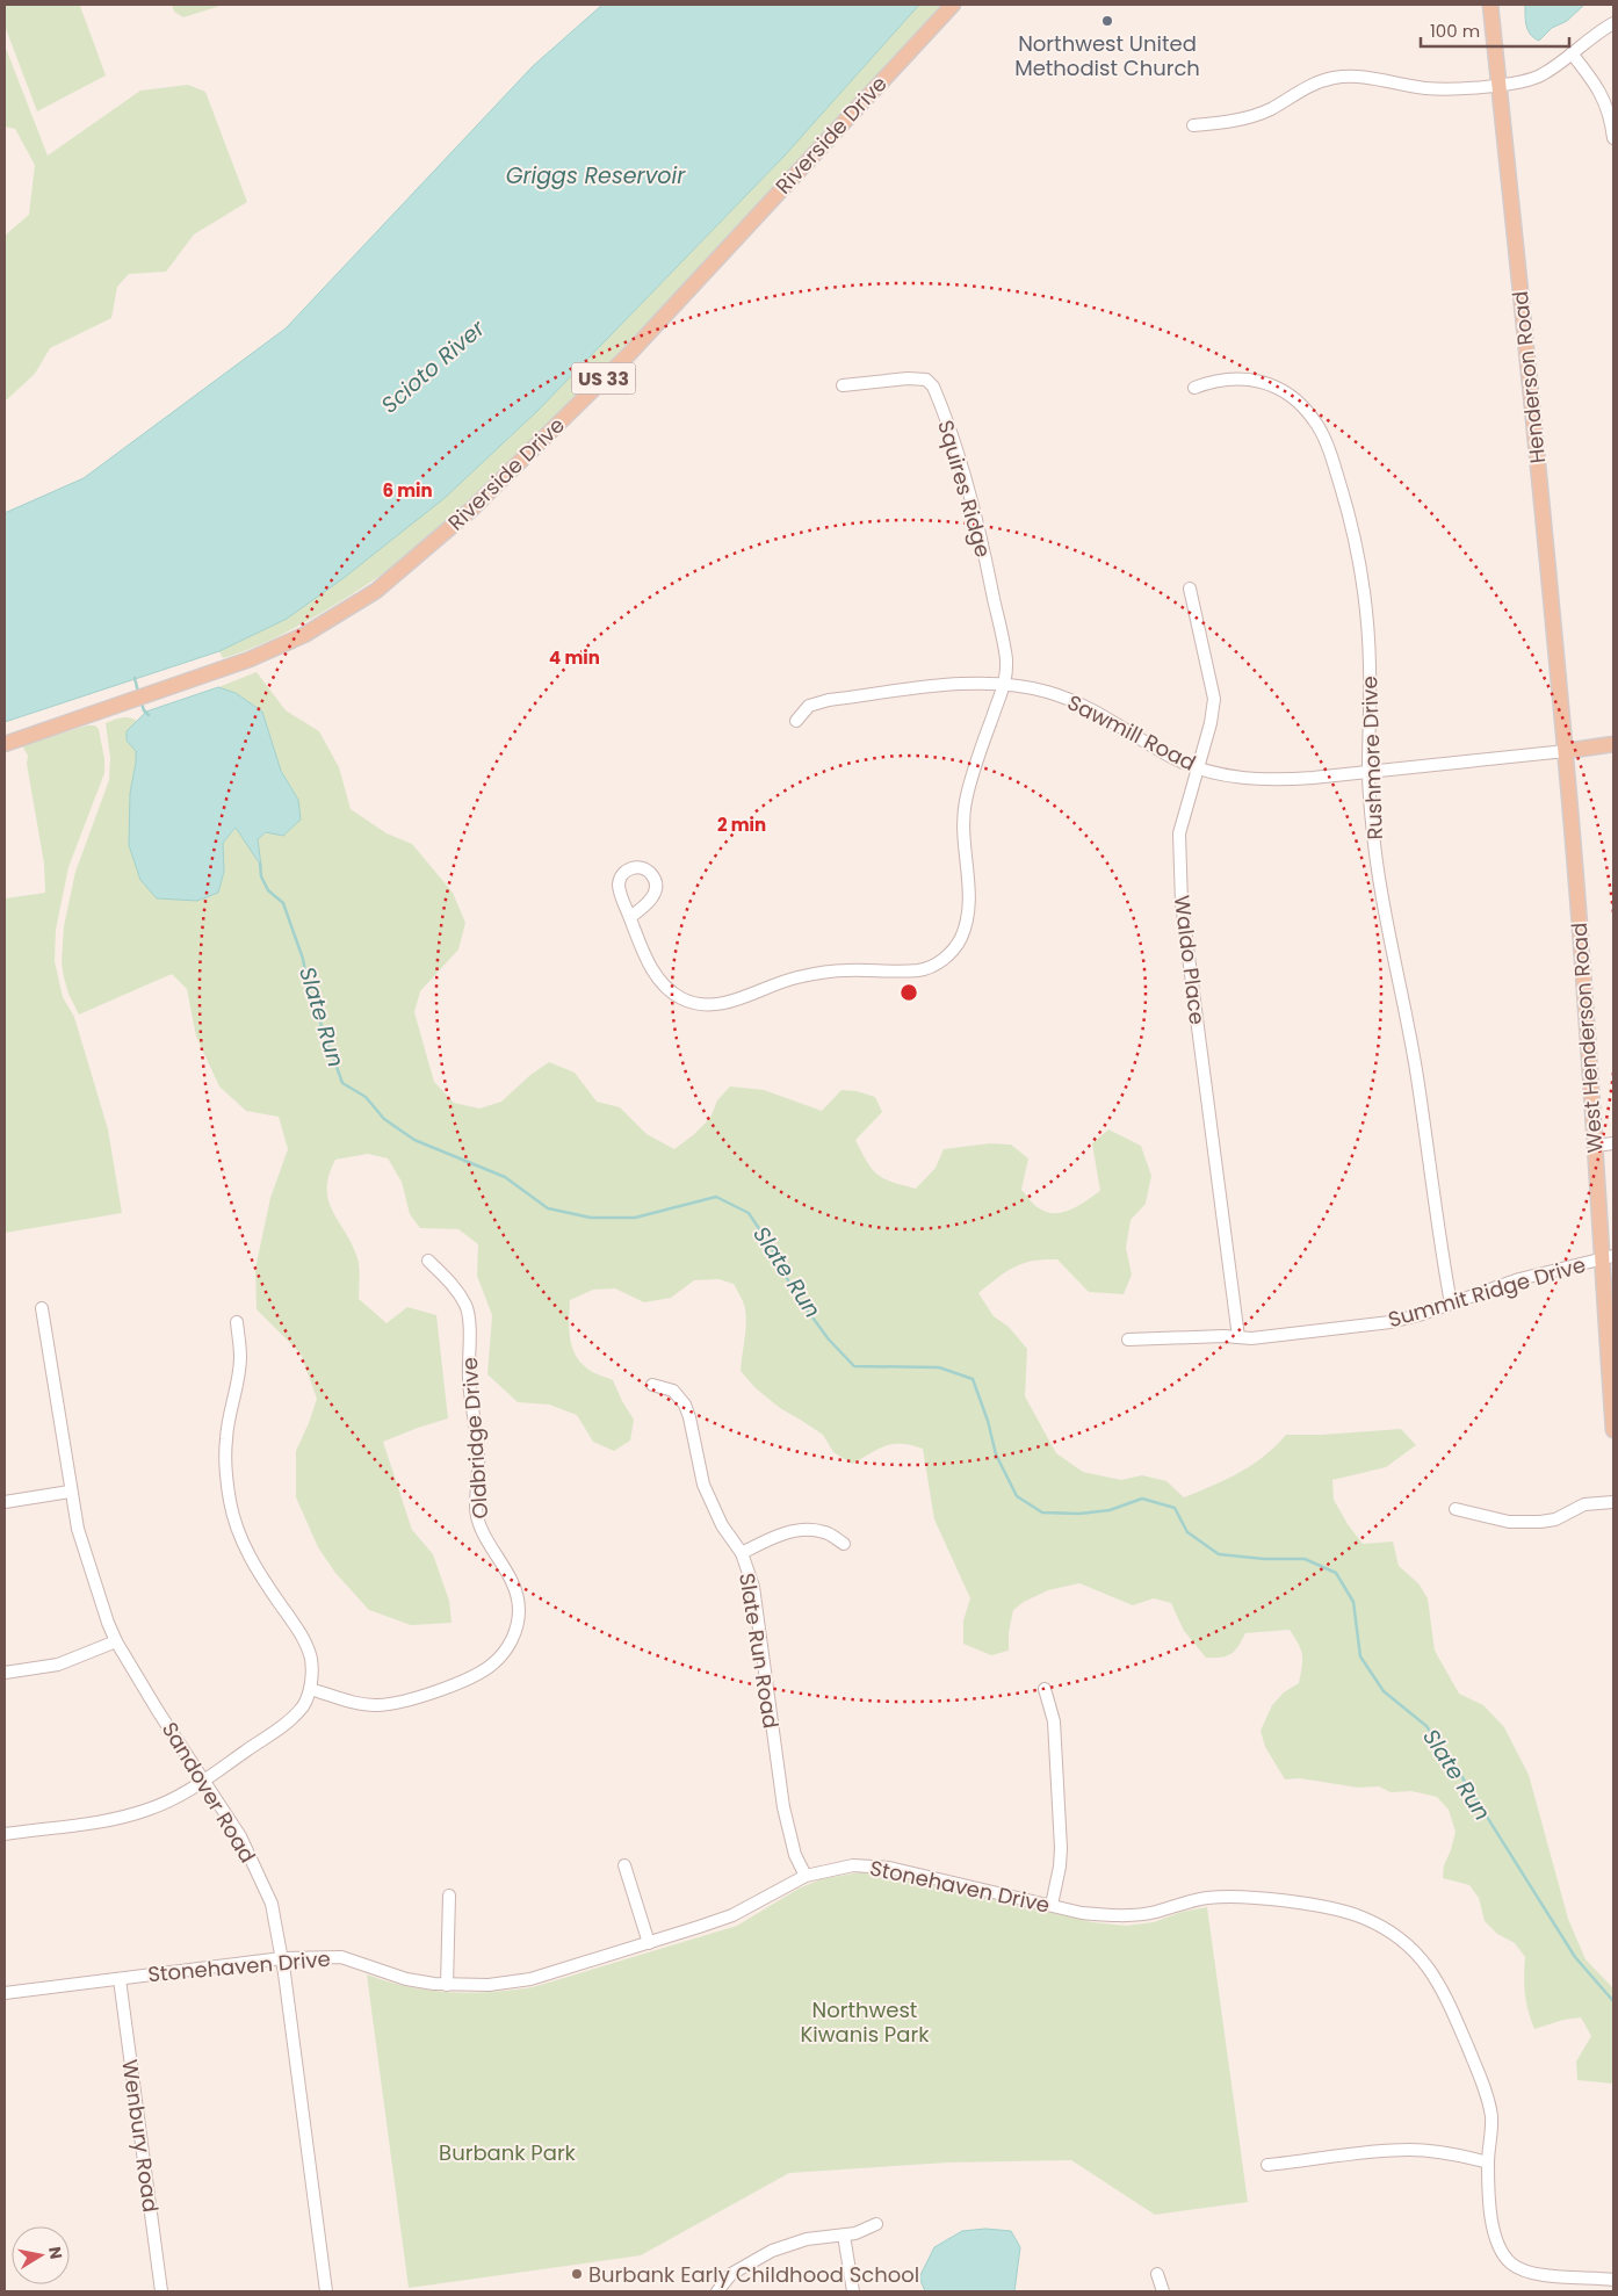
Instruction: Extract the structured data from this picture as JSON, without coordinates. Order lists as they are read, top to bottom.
{
  "streets": {
    "main road": [
      "Riverside Drive",
      "Henderson Road",
      "US 33",
      "Sawmill Road",
      "West Henderson Road"
    ],
    "street": [
      "Squires Ridge",
      "Rushmore Drive",
      "Waldo Place",
      "Summit Ridge Drive",
      "Oldbridge Drive",
      "Slate Run Road",
      "Sandover Road",
      "Stonehaven Drive",
      "Wenbury Road"
    ]
  },
  "crossings": [
    ["Henderson Road", "Sawmill Road"],
    ["Henderson Road", "West Henderson Road"],
    ["Squires Ridge", "Sawmill Road"],
    ["Sawmill Road", "Rushmore Drive"],
    ["Sawmill Road", "Waldo Place"],
    ["Sawmill Road", "West Henderson Road"],
    ["Rushmore Drive", "Summit Ridge Drive"],
    ["Waldo Place", "Summit Ridge Drive"],
    ["West Henderson Road", "Summit Ridge Drive"],
    ["Slate Run Road", "Stonehaven Drive"],
    ["Sandover Road", "Stonehaven Drive"],
    ["Stonehaven Drive", "Wenbury Road"]
  ],
  "water": ["Griggs Reservoir", "Scioto River", "Slate Run"],
  "parks": ["Northwest Kiwanis Park", "Burbank Park"],
  "places": ["Northwest United Methodist Church", "Burbank Early Childhood School"],
  "scale_bar": "100 m",
  "north": "right",
  "rings": ["6 min", "4 min", "2 min"]
}
